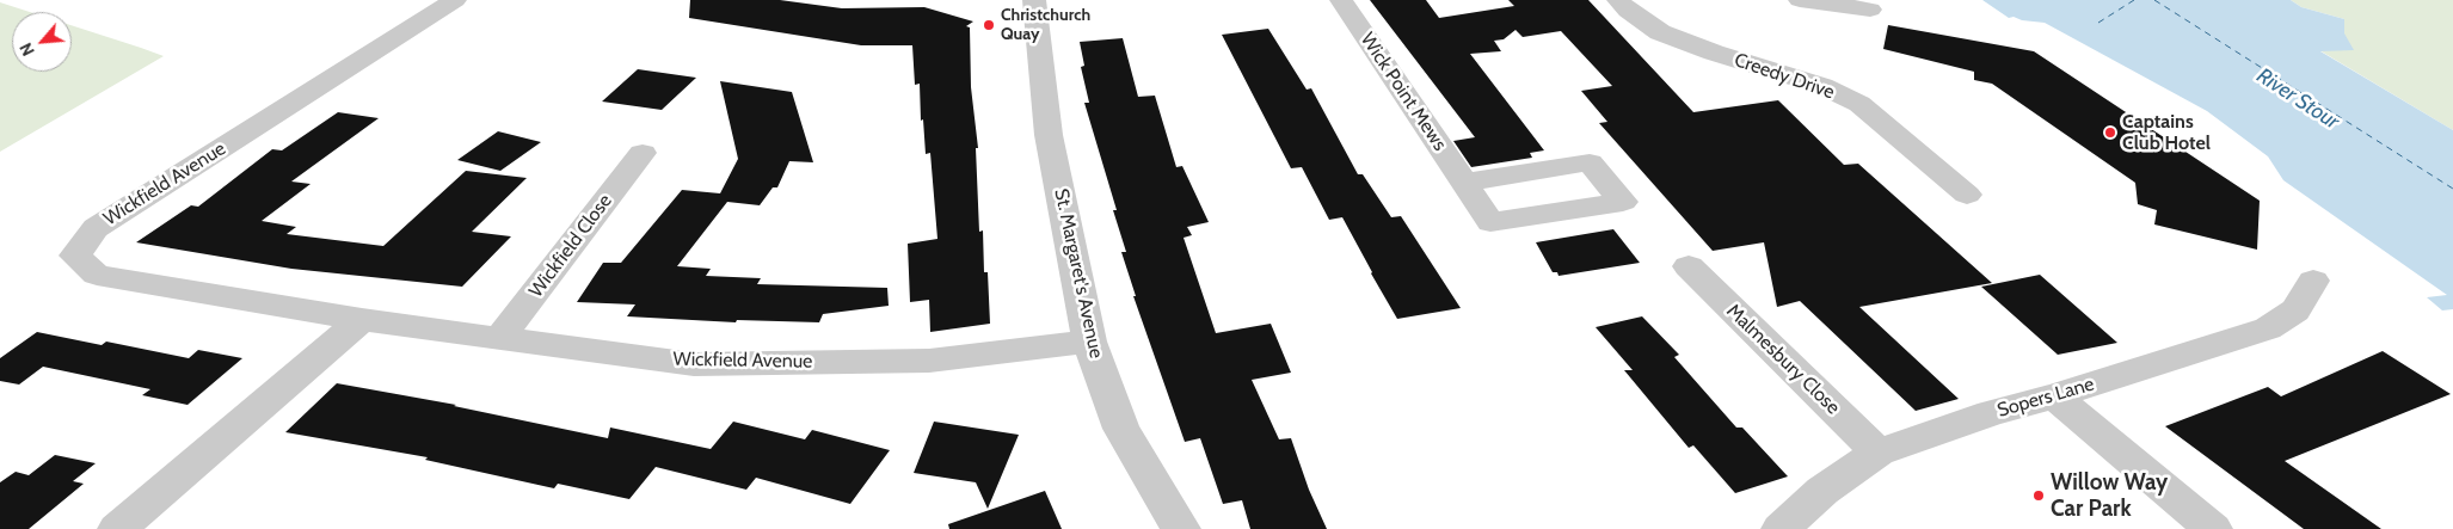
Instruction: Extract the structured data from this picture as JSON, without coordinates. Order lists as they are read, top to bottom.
{
  "streets": {
    "street": [
      "Creedy Drive",
      "Wick Point Mews",
      "Wickfield Avenue",
      "Wickfield Close",
      "St. Margaret's Avenue",
      "Malmesbury Close",
      "Sopers Lane"
    ]
  },
  "crossings": [
    ["Wickfield Avenue", "Wickfield Close"],
    ["Wickfield Avenue", "St. Margaret's Avenue"],
    ["Malmesbury Close", "Sopers Lane"]
  ],
  "water": ["River Stour"],
  "places": ["Christchurch Quay", "Captains Club Hotel", "Willow Way Car Park"],
  "north": "bottom left"
}
